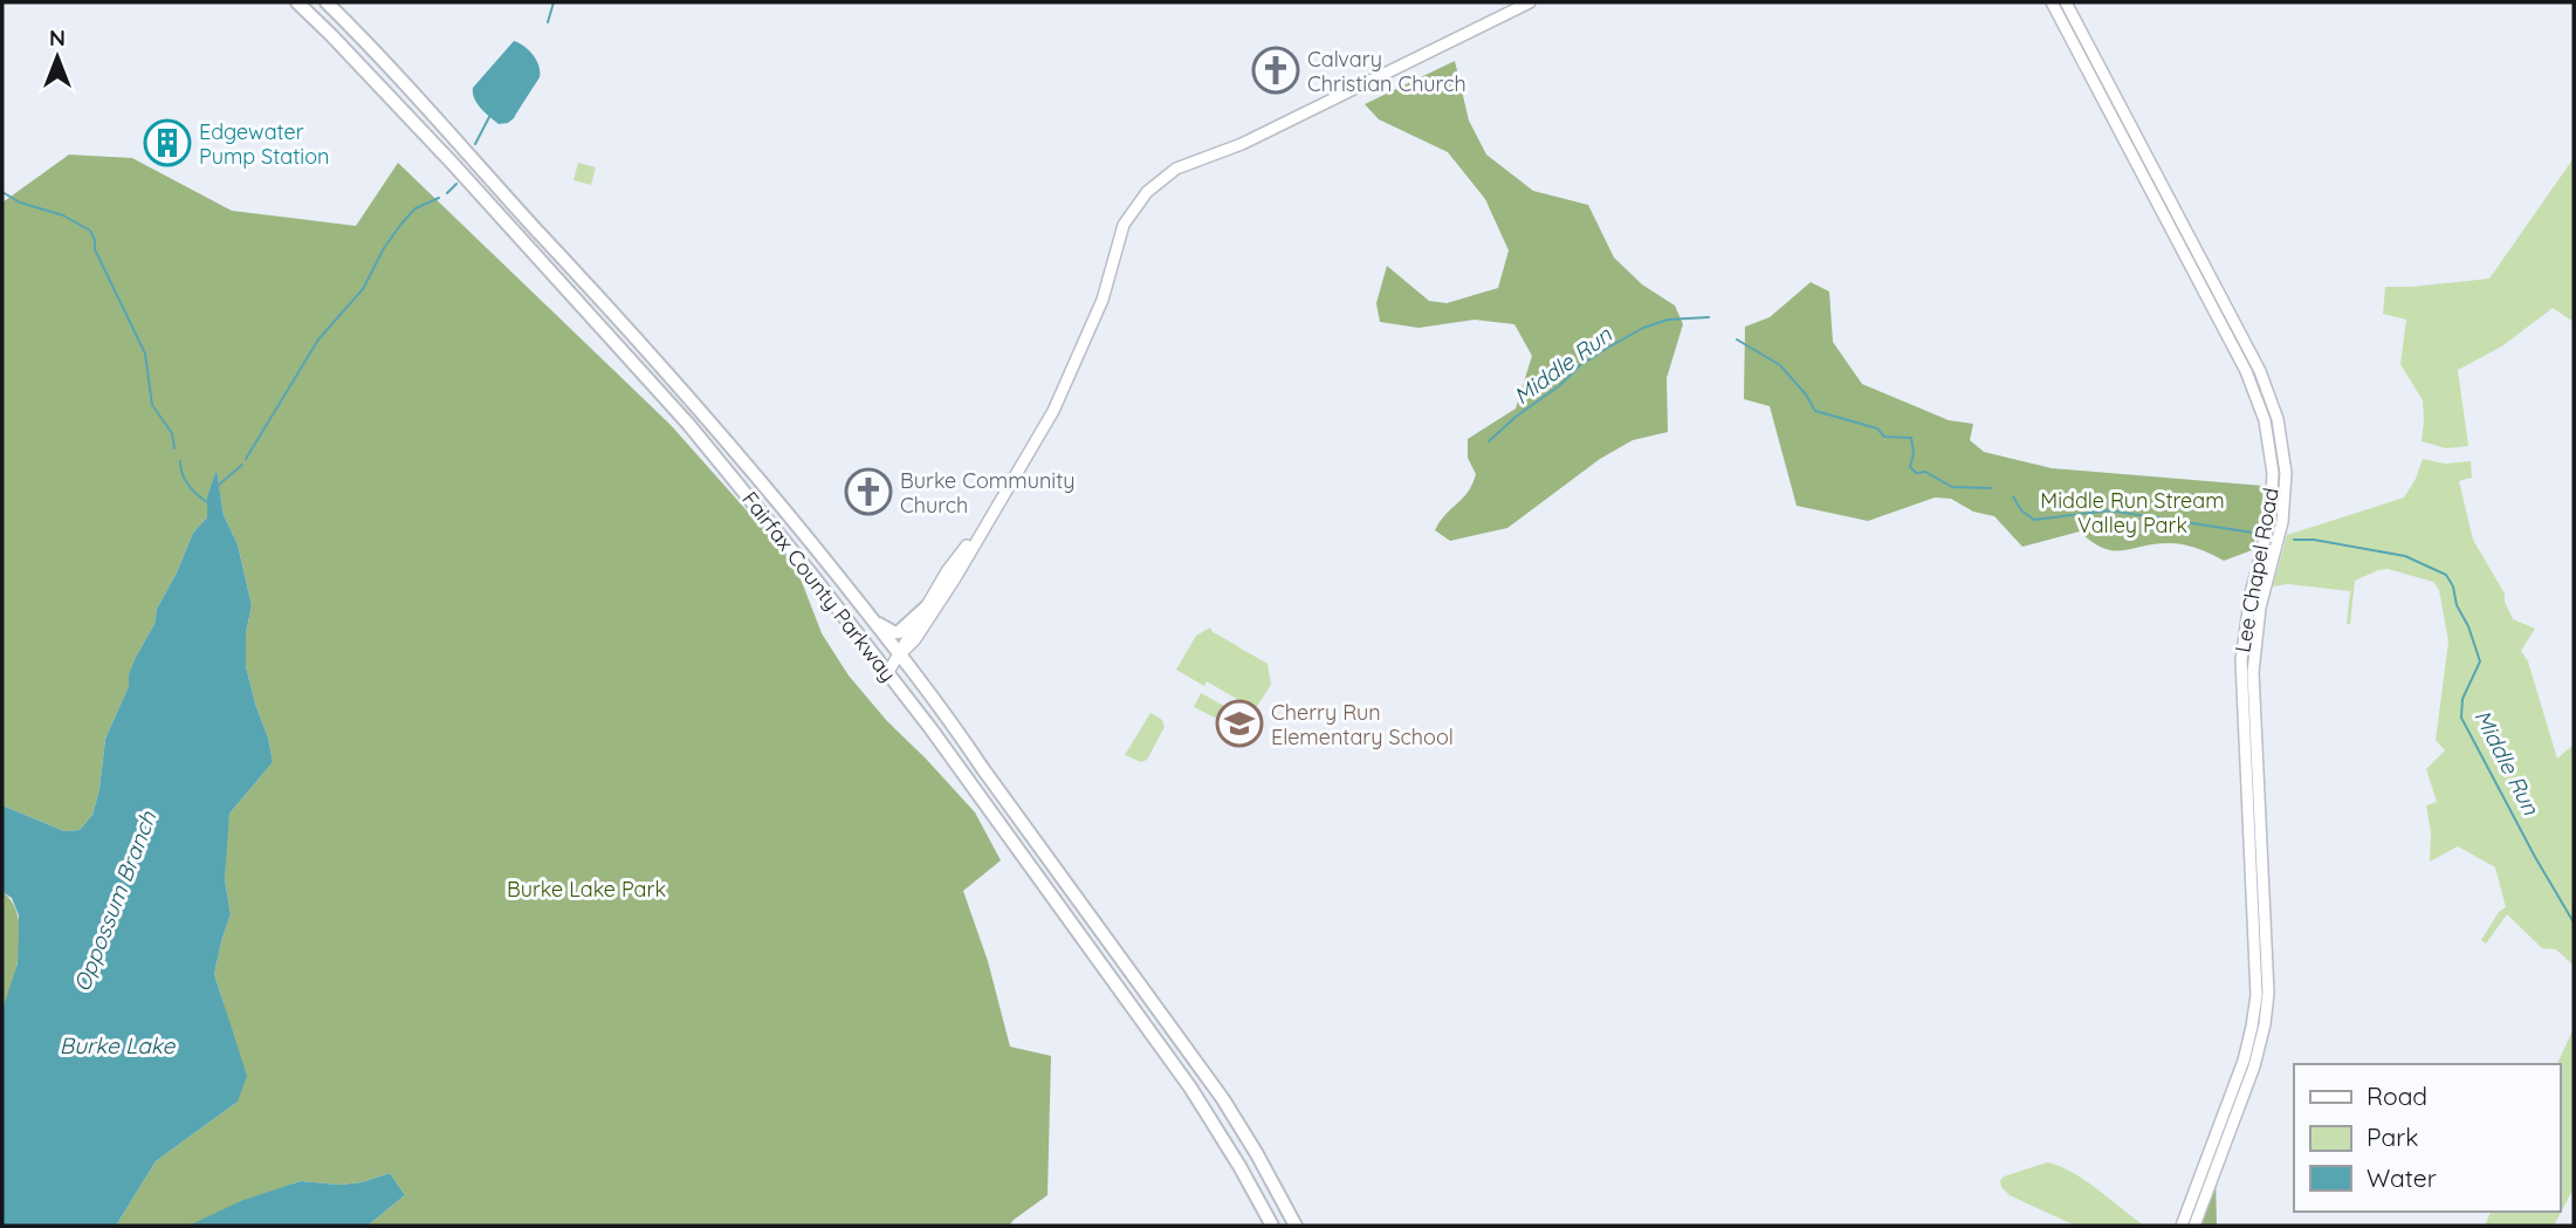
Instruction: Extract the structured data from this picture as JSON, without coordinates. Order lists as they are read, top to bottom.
{
  "streets": {
    "highway": ["Fairfax County Parkway"],
    "main road": ["Lee Chapel Road"]
  },
  "water": ["Middle Run", "Oppossum Branch", "Burke Lake"],
  "parks": ["Middle Run Stream Valley Park", "Burke Lake Park"],
  "places": {
    "church": ["Calvary Christian Church", "Burke Community Church"],
    "building": ["Edgewater Pump Station"],
    "school or university": ["Cherry Run Elementary School"]
  },
  "legend": ["Road", "Park", "Water"],
  "north": "top"
}
